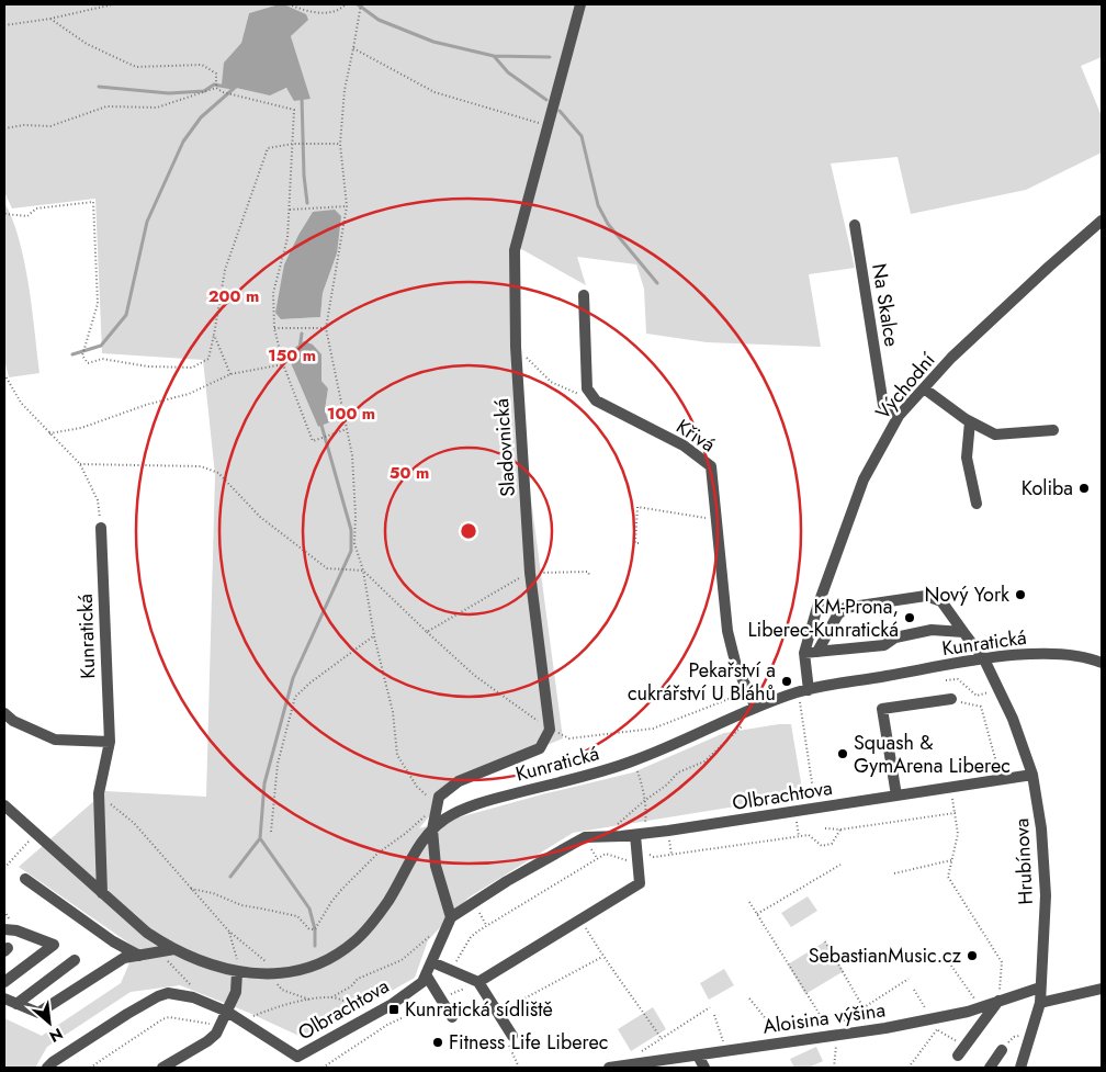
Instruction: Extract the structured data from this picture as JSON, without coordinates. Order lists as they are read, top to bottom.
{
  "streets": {
    "street": [
      "Na Skalce",
      "Východní",
      "Křivá",
      "Sladovnická",
      "Kunratická",
      "Olbrachtova",
      "Hrubínova",
      "Aloisina výšina"
    ]
  },
  "crossings": [
    ["Na Skalce", "Východní"],
    ["Východní", "Kunratická"],
    ["Křivá", "Kunratická"],
    ["Kunratická", "Hrubínova"],
    ["Olbrachtova", "Hrubínova"],
    ["Hrubínova", "Aloisina výšina"]
  ],
  "places": {
    "other": [
      "Koliba",
      "Nový York",
      "KM-Prona, Liberec-Kunratická",
      "Pekařství a cukrářství U Bláhů",
      "Squash & GymArena Liberec",
      "SebastianMusic.cz",
      "Fitness Life Liberec"
    ],
    "transit": ["Kunratická sídliště"]
  },
  "north": "bottom right",
  "rings": [
    "200 m",
    "150 m",
    "100 m",
    "50 m"
  ]
}
